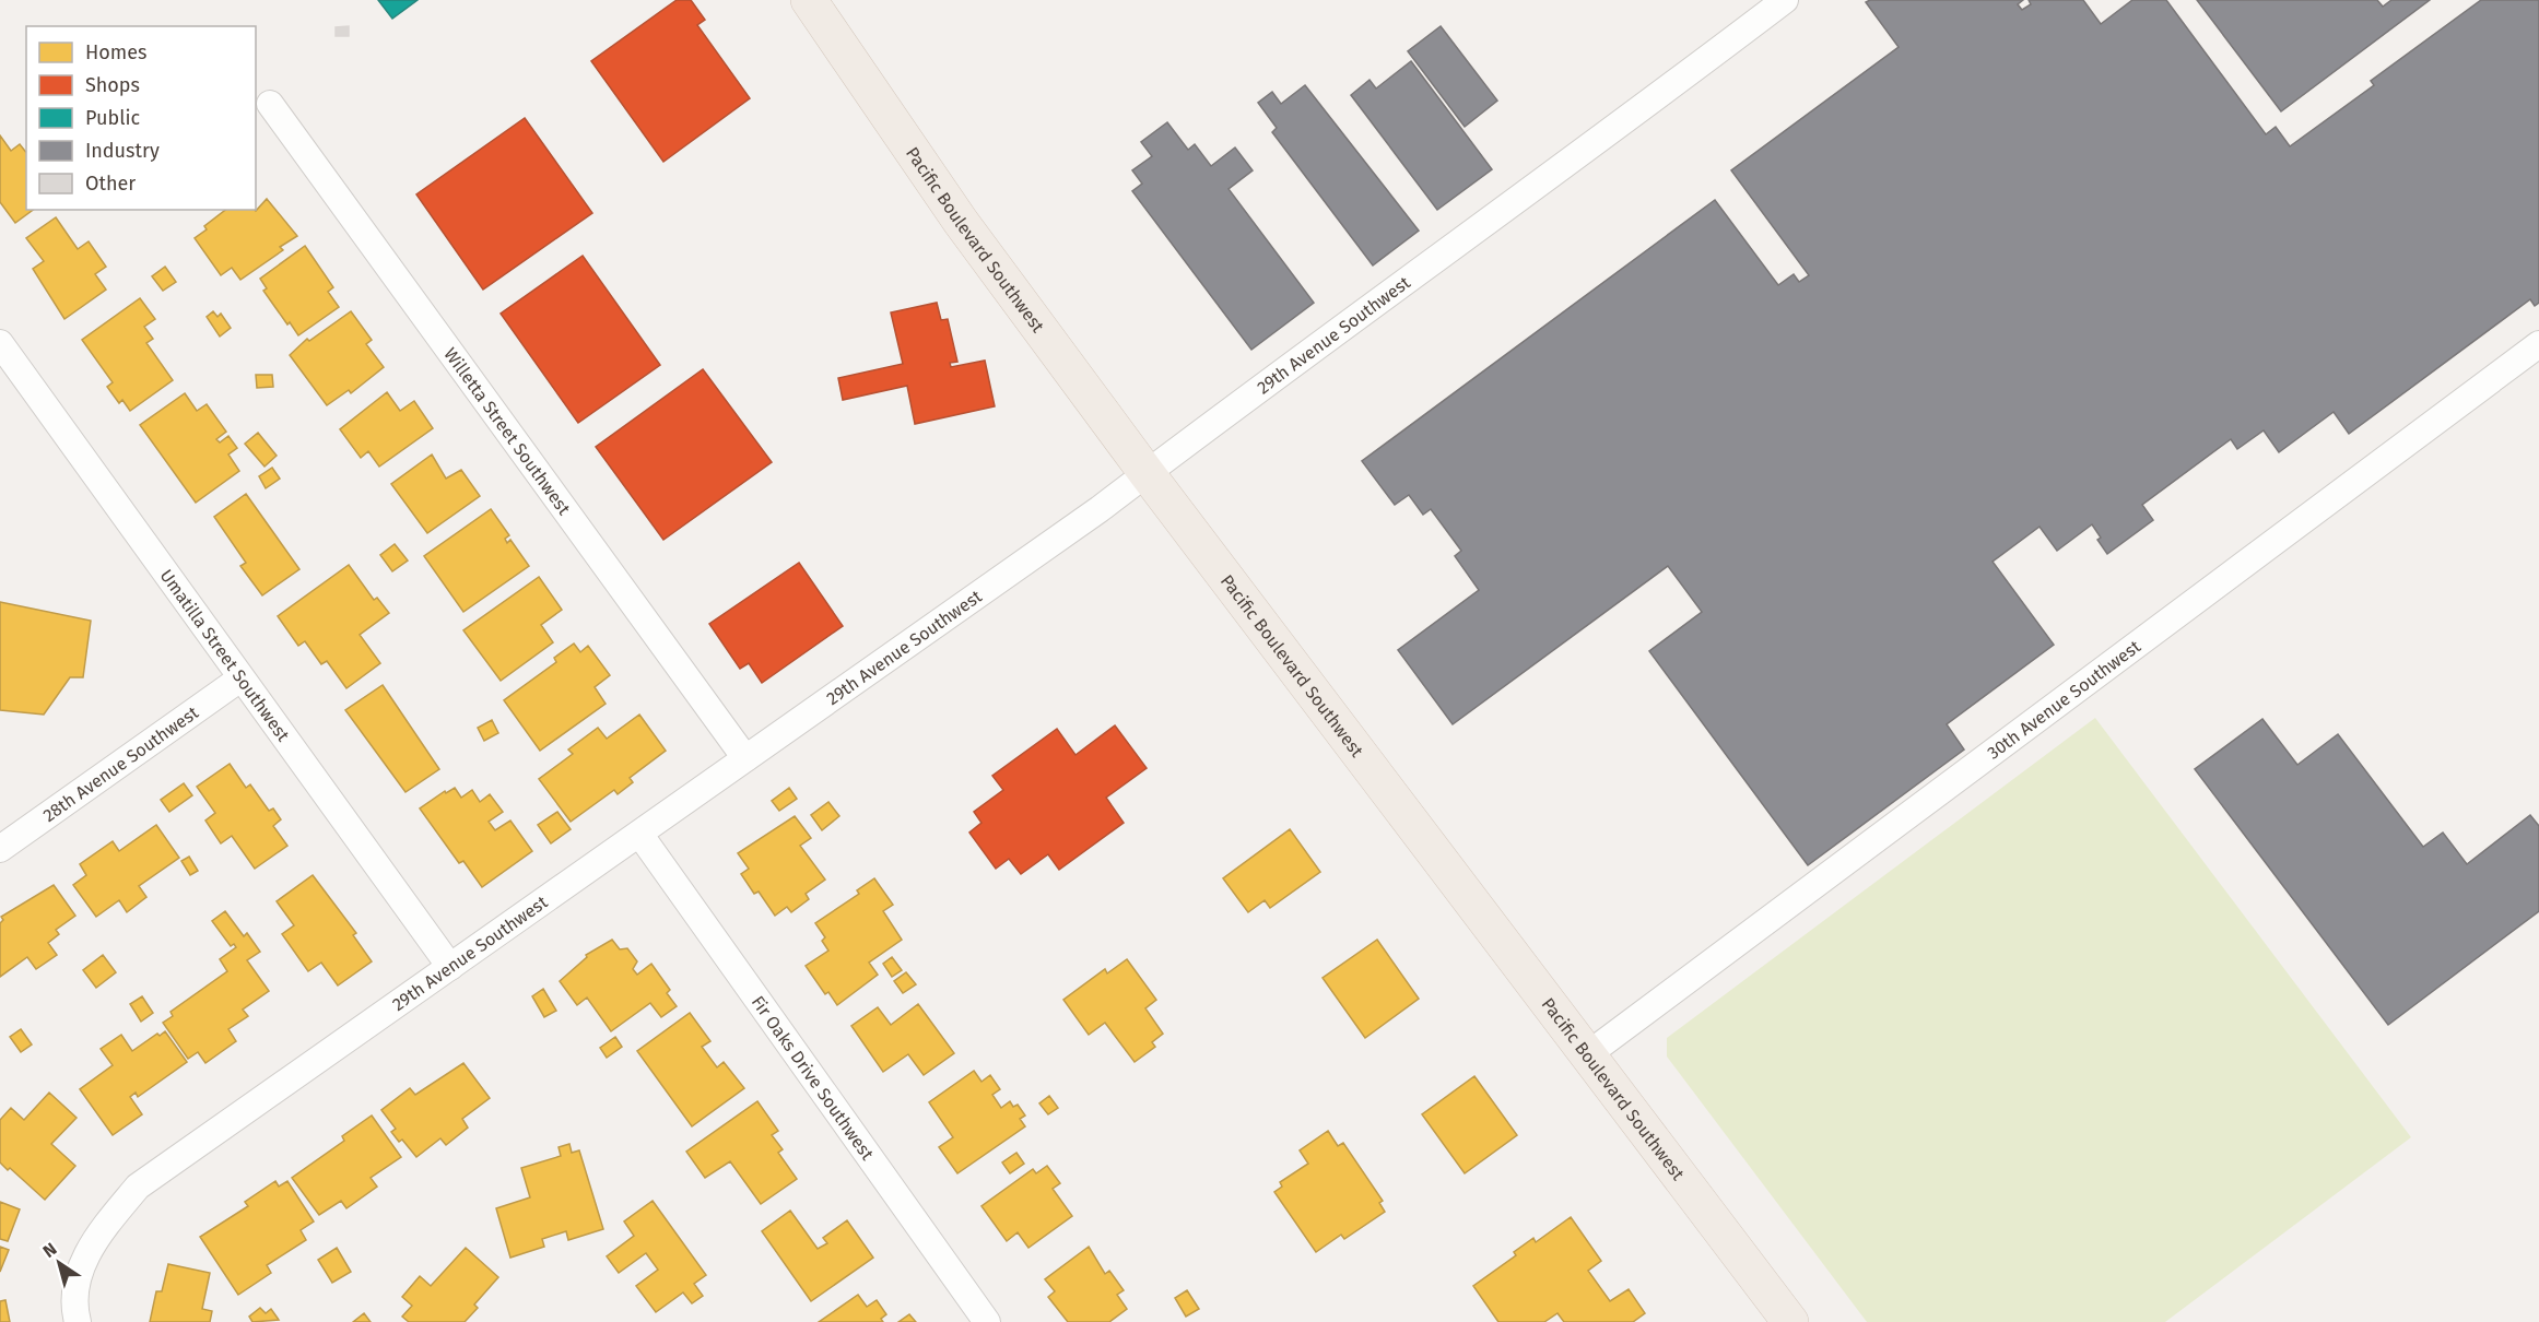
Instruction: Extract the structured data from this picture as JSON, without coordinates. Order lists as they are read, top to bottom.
{
  "streets": {
    "main road": ["Pacific Boulevard Southwest"],
    "street": [
      "29th Avenue Southwest",
      "Willetta Street Southwest",
      "Umatilla Street Southwest",
      "30th Avenue Southwest",
      "28th Avenue Southwest",
      "Fir Oaks Drive Southwest"
    ]
  },
  "crossings": [
    ["Pacific Boulevard Southwest", "29th Avenue Southwest"],
    ["Pacific Boulevard Southwest", "30th Avenue Southwest"],
    ["29th Avenue Southwest", "Willetta Street Southwest"],
    ["29th Avenue Southwest", "Umatilla Street Southwest"],
    ["29th Avenue Southwest", "Fir Oaks Drive Southwest"],
    ["Umatilla Street Southwest", "28th Avenue Southwest"]
  ],
  "legend": [
    "Homes",
    "Shops",
    "Public",
    "Industry",
    "Other"
  ],
  "north": "top left"
}
